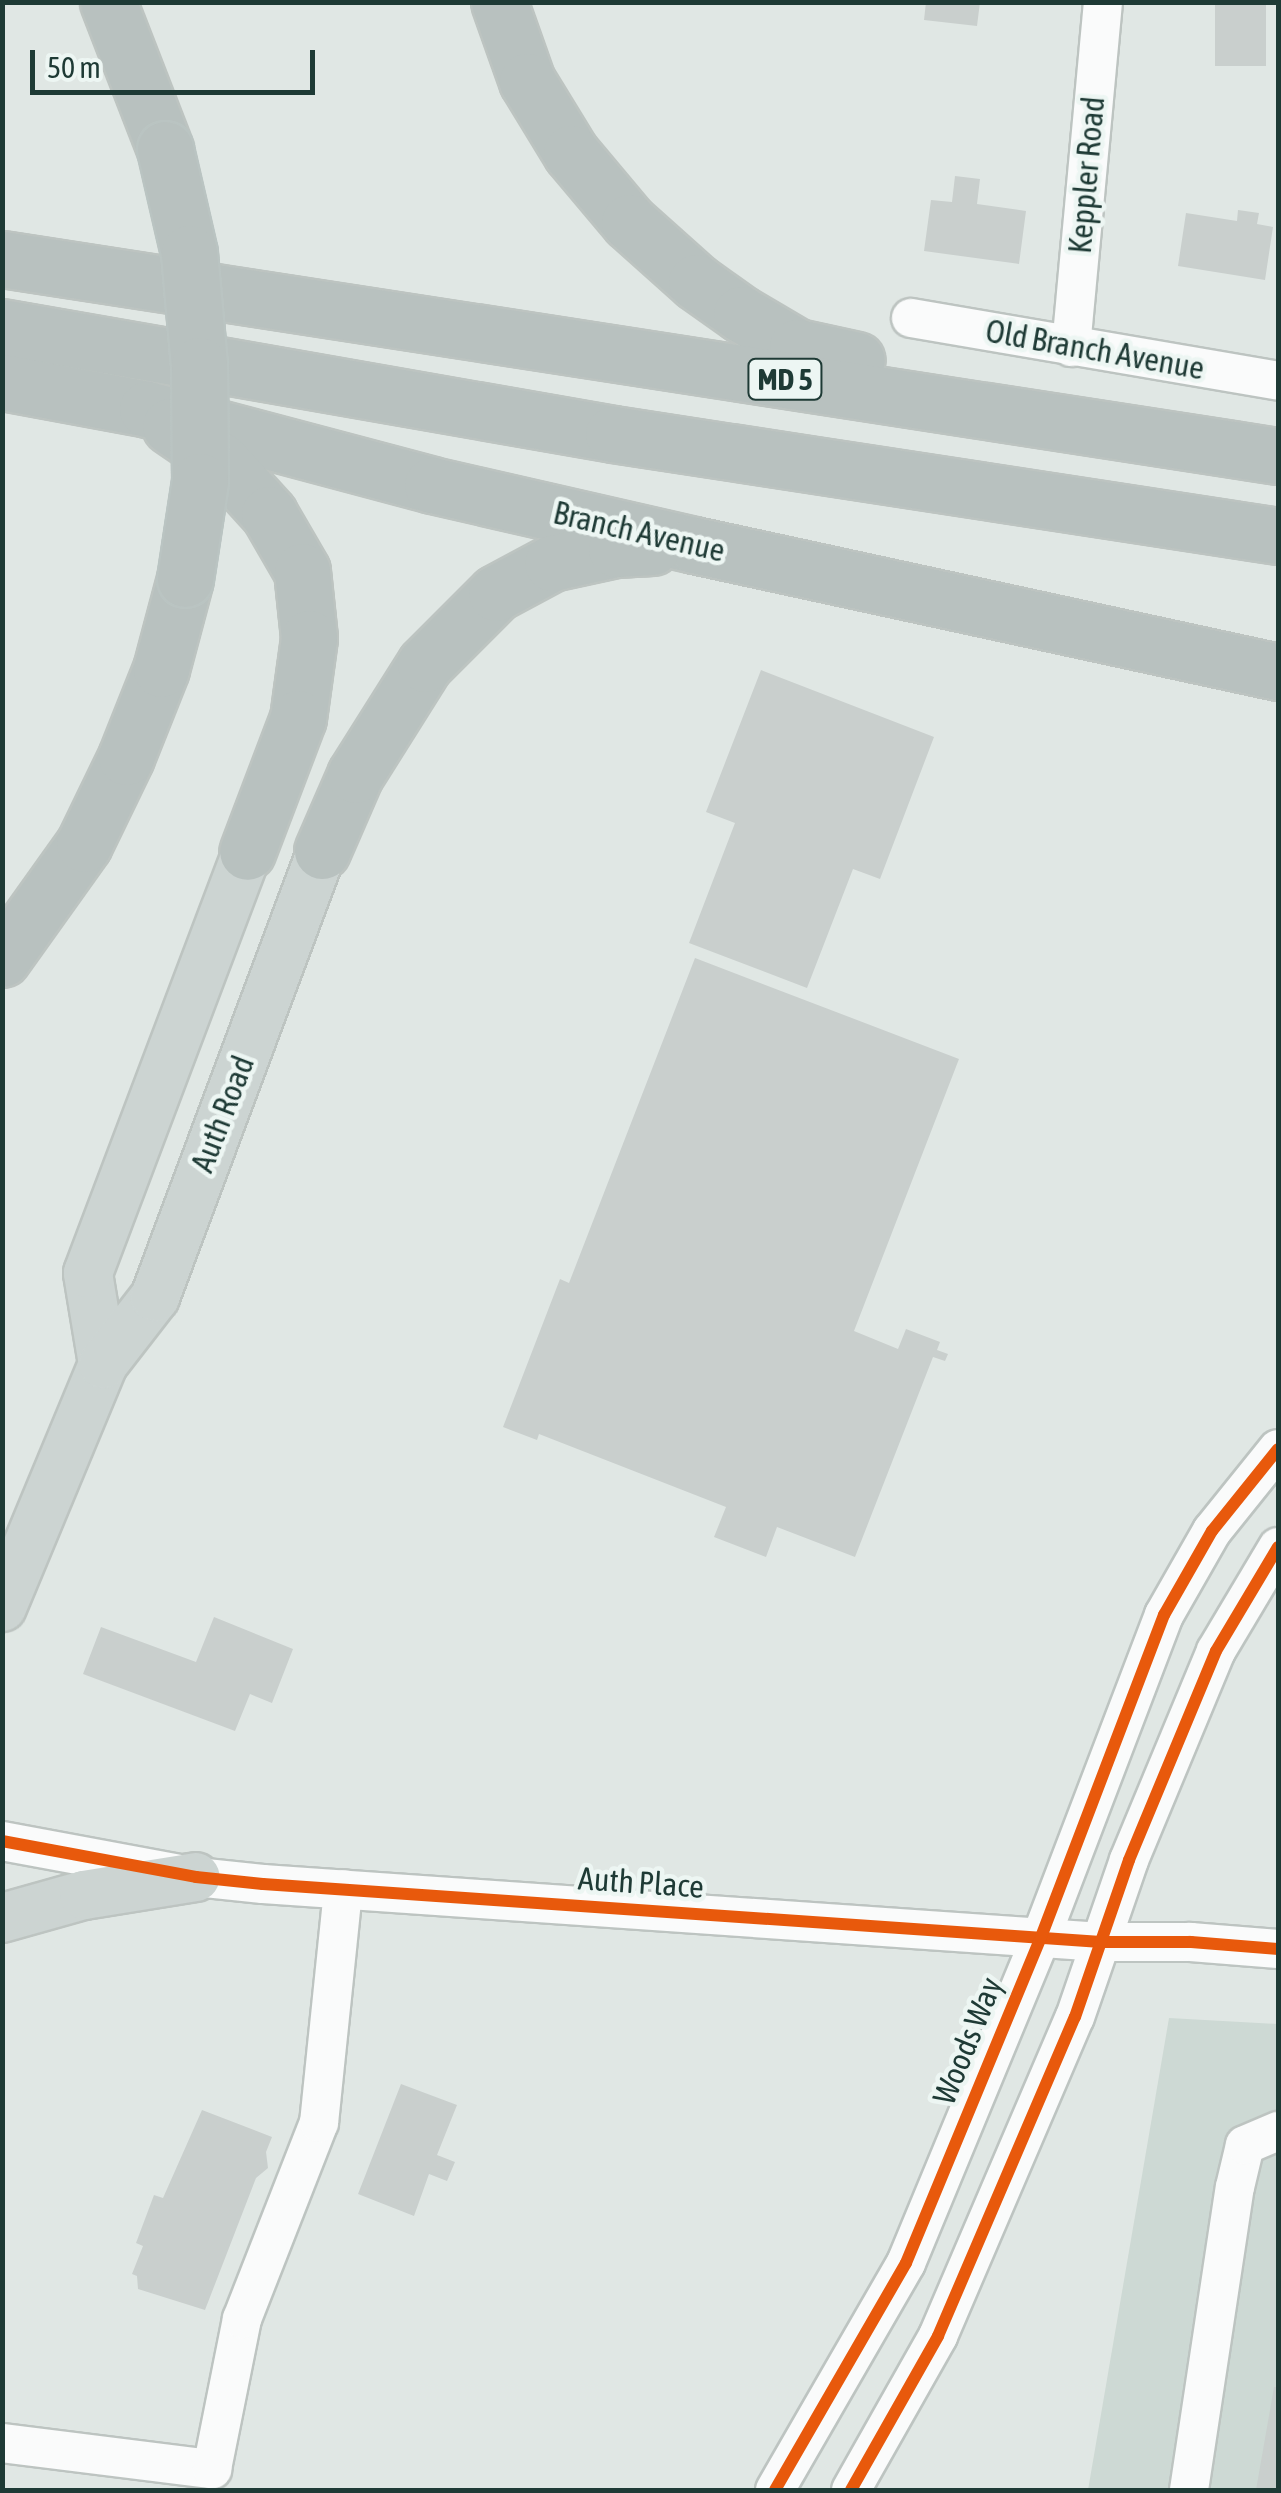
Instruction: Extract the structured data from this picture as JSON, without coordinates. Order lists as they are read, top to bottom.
{
  "streets": {
    "highway": ["MD 5", "Branch Avenue"],
    "main road": ["Auth Road"],
    "street": [
      "Keppler Road",
      "Old Branch Avenue",
      "Auth Place",
      "Woods Way"
    ]
  },
  "crossings": [
    ["Keppler Road", "Old Branch Avenue"],
    ["Auth Place", "Woods Way"]
  ],
  "scale_bar": "50 m"
}
